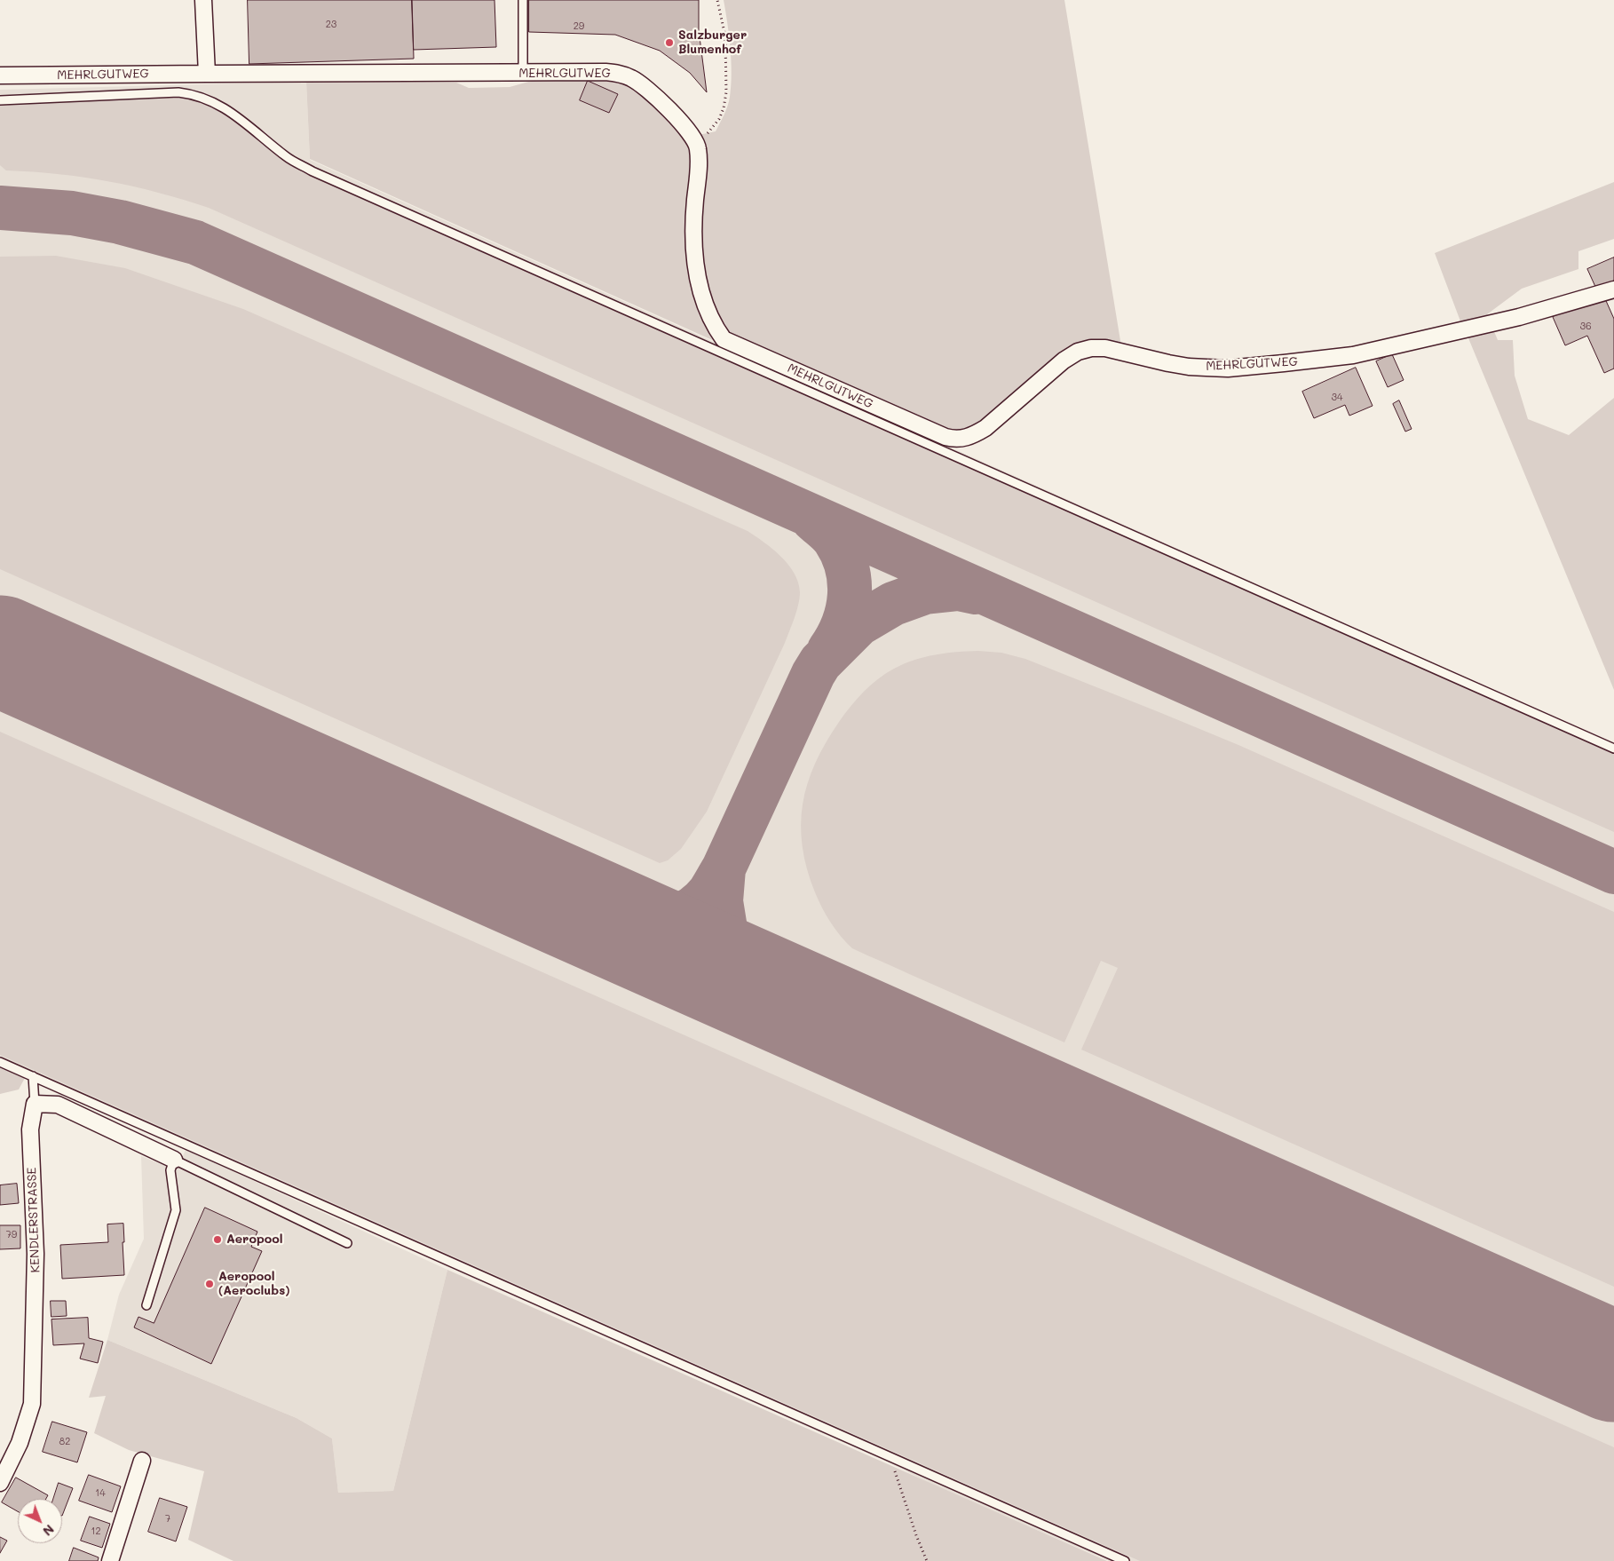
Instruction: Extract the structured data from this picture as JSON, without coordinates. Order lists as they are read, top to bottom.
{
  "streets": {
    "street": ["MEHRLGUTWEG", "KENDLERSTRASSE"]
  },
  "places": ["Salzburger Blumenhof", "Aeropool", "Aeropool (Aeroclubs)"],
  "house_numbers": [
    "23",
    "29",
    "36",
    "34",
    "79",
    "82",
    "14",
    "7",
    "12"
  ],
  "north": "bottom right"
}
